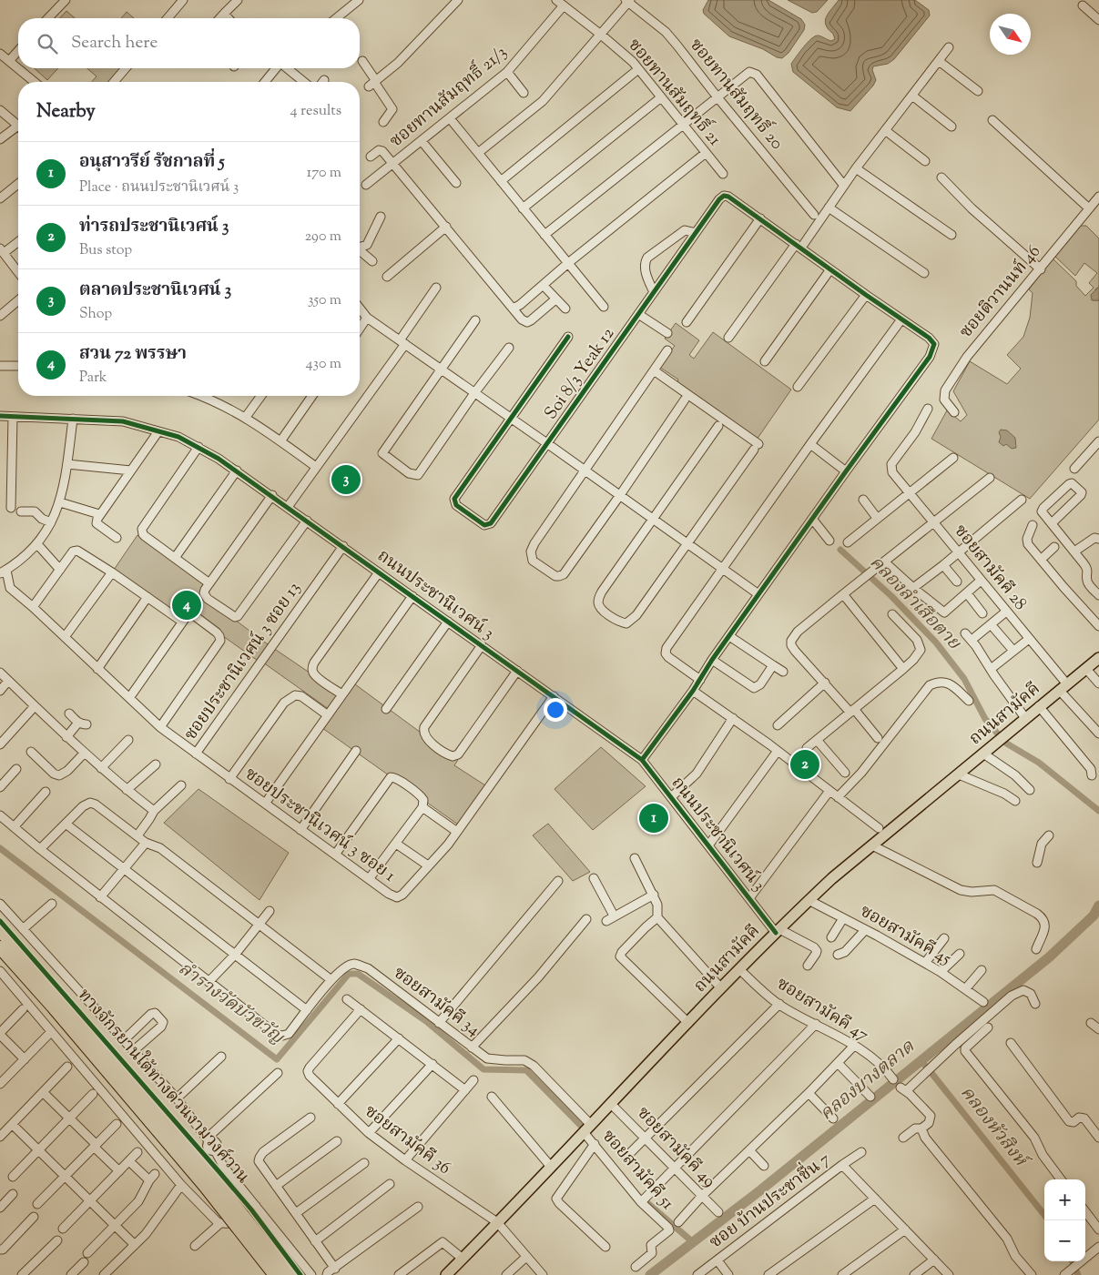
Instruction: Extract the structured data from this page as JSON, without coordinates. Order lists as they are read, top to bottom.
{
  "streets": {
    "main road": ["ถนนสามัคคี"],
    "street": [
      "ซอยทานสัมฤทธิ์ 21",
      "ซอยทานสัมฤทธิ์ 20",
      "ซอยทานสัมฤทธิ์ 21/3",
      "ซอยติวานนท์ 46",
      "Soi 8/3 Yeak 12",
      "ซอยสามัคคี 28",
      "ถนนประชานิเวศน์ 3",
      "ซอยประชานิเวศน์ 3 ซอย 13",
      "ซอยประชานิเวศน์ 3 ซอย 1",
      "ซอยสามัคคี 45",
      "ซอยสามัคคี 34",
      "ซอยสามัคคี 47",
      "ซอยสามัคคี 36",
      "ซอยสามัคคี 49",
      "ซอยสามัคคี 51",
      "ซอย บ้านประชาชื่น 7"
    ],
    "cycle path": ["ทางจักรยานใต้ทางด่วนงามวงศ์วาน"]
  },
  "crossings": [
    ["ซอยทานสัมฤทธิ์ 21", "ซอยทานสัมฤทธิ์ 21/3"],
    ["ซอยสามัคคี 28", "ถนนสามัคคี"],
    ["ถนนประชานิเวศน์ 3", "ซอยประชานิเวศน์ 3 ซอย 13"],
    ["ถนนประชานิเวศน์ 3", "ถนนสามัคคี"],
    ["ถนนประชานิเวศน์ 3", "ซอยประชานิเวศน์ 3 ซอย 1"],
    ["ซอยประชานิเวศน์ 3 ซอย 13", "ซอยประชานิเวศน์ 3 ซอย 1"],
    ["ถนนสามัคคี", "ซอยสามัคคี 45"],
    ["ถนนสามัคคี", "ซอยสามัคคี 34"],
    ["ถนนสามัคคี", "ซอยสามัคคี 47"],
    ["ถนนสามัคคี", "ซอยสามัคคี 36"],
    ["ถนนสามัคคี", "ซอยสามัคคี 49"],
    ["ถนนสามัคคี", "ซอยสามัคคี 51"],
    ["ซอยสามัคคี 34", "ซอยสามัคคี 51"]
  ],
  "water": [
    "คลองลำเสือตาย",
    "ลำรางวัดบัวขวัญ",
    "คลองบางตลาด",
    "คลองหัวสิงห์"
  ],
  "north": "bottom right",
  "page": {
    "search": "Search here",
    "heading": ["Nearby", "4 results"],
    "list": [
      {
        "mark": "1",
        "name": "อนุสาวรีย์ รัชกาลที่ 5",
        "note": "Place · ถนนประชานิเวศน์ 3",
        "value": "170 m"
      },
      {
        "mark": "2",
        "name": "ท่ารถประชานิเวศน์ 3",
        "note": "Bus stop",
        "value": "290 m"
      },
      {
        "mark": "3",
        "name": "ตลาดประชานิเวศน์ 3",
        "note": "Shop",
        "value": "350 m"
      },
      {
        "mark": "4",
        "name": "สวน 72 พรรษา",
        "note": "Park",
        "value": "430 m"
      }
    ],
    "pins": [
      "3",
      "4",
      "2",
      "1"
    ],
    "map_buttons": ["+", "−"]
  }
}
